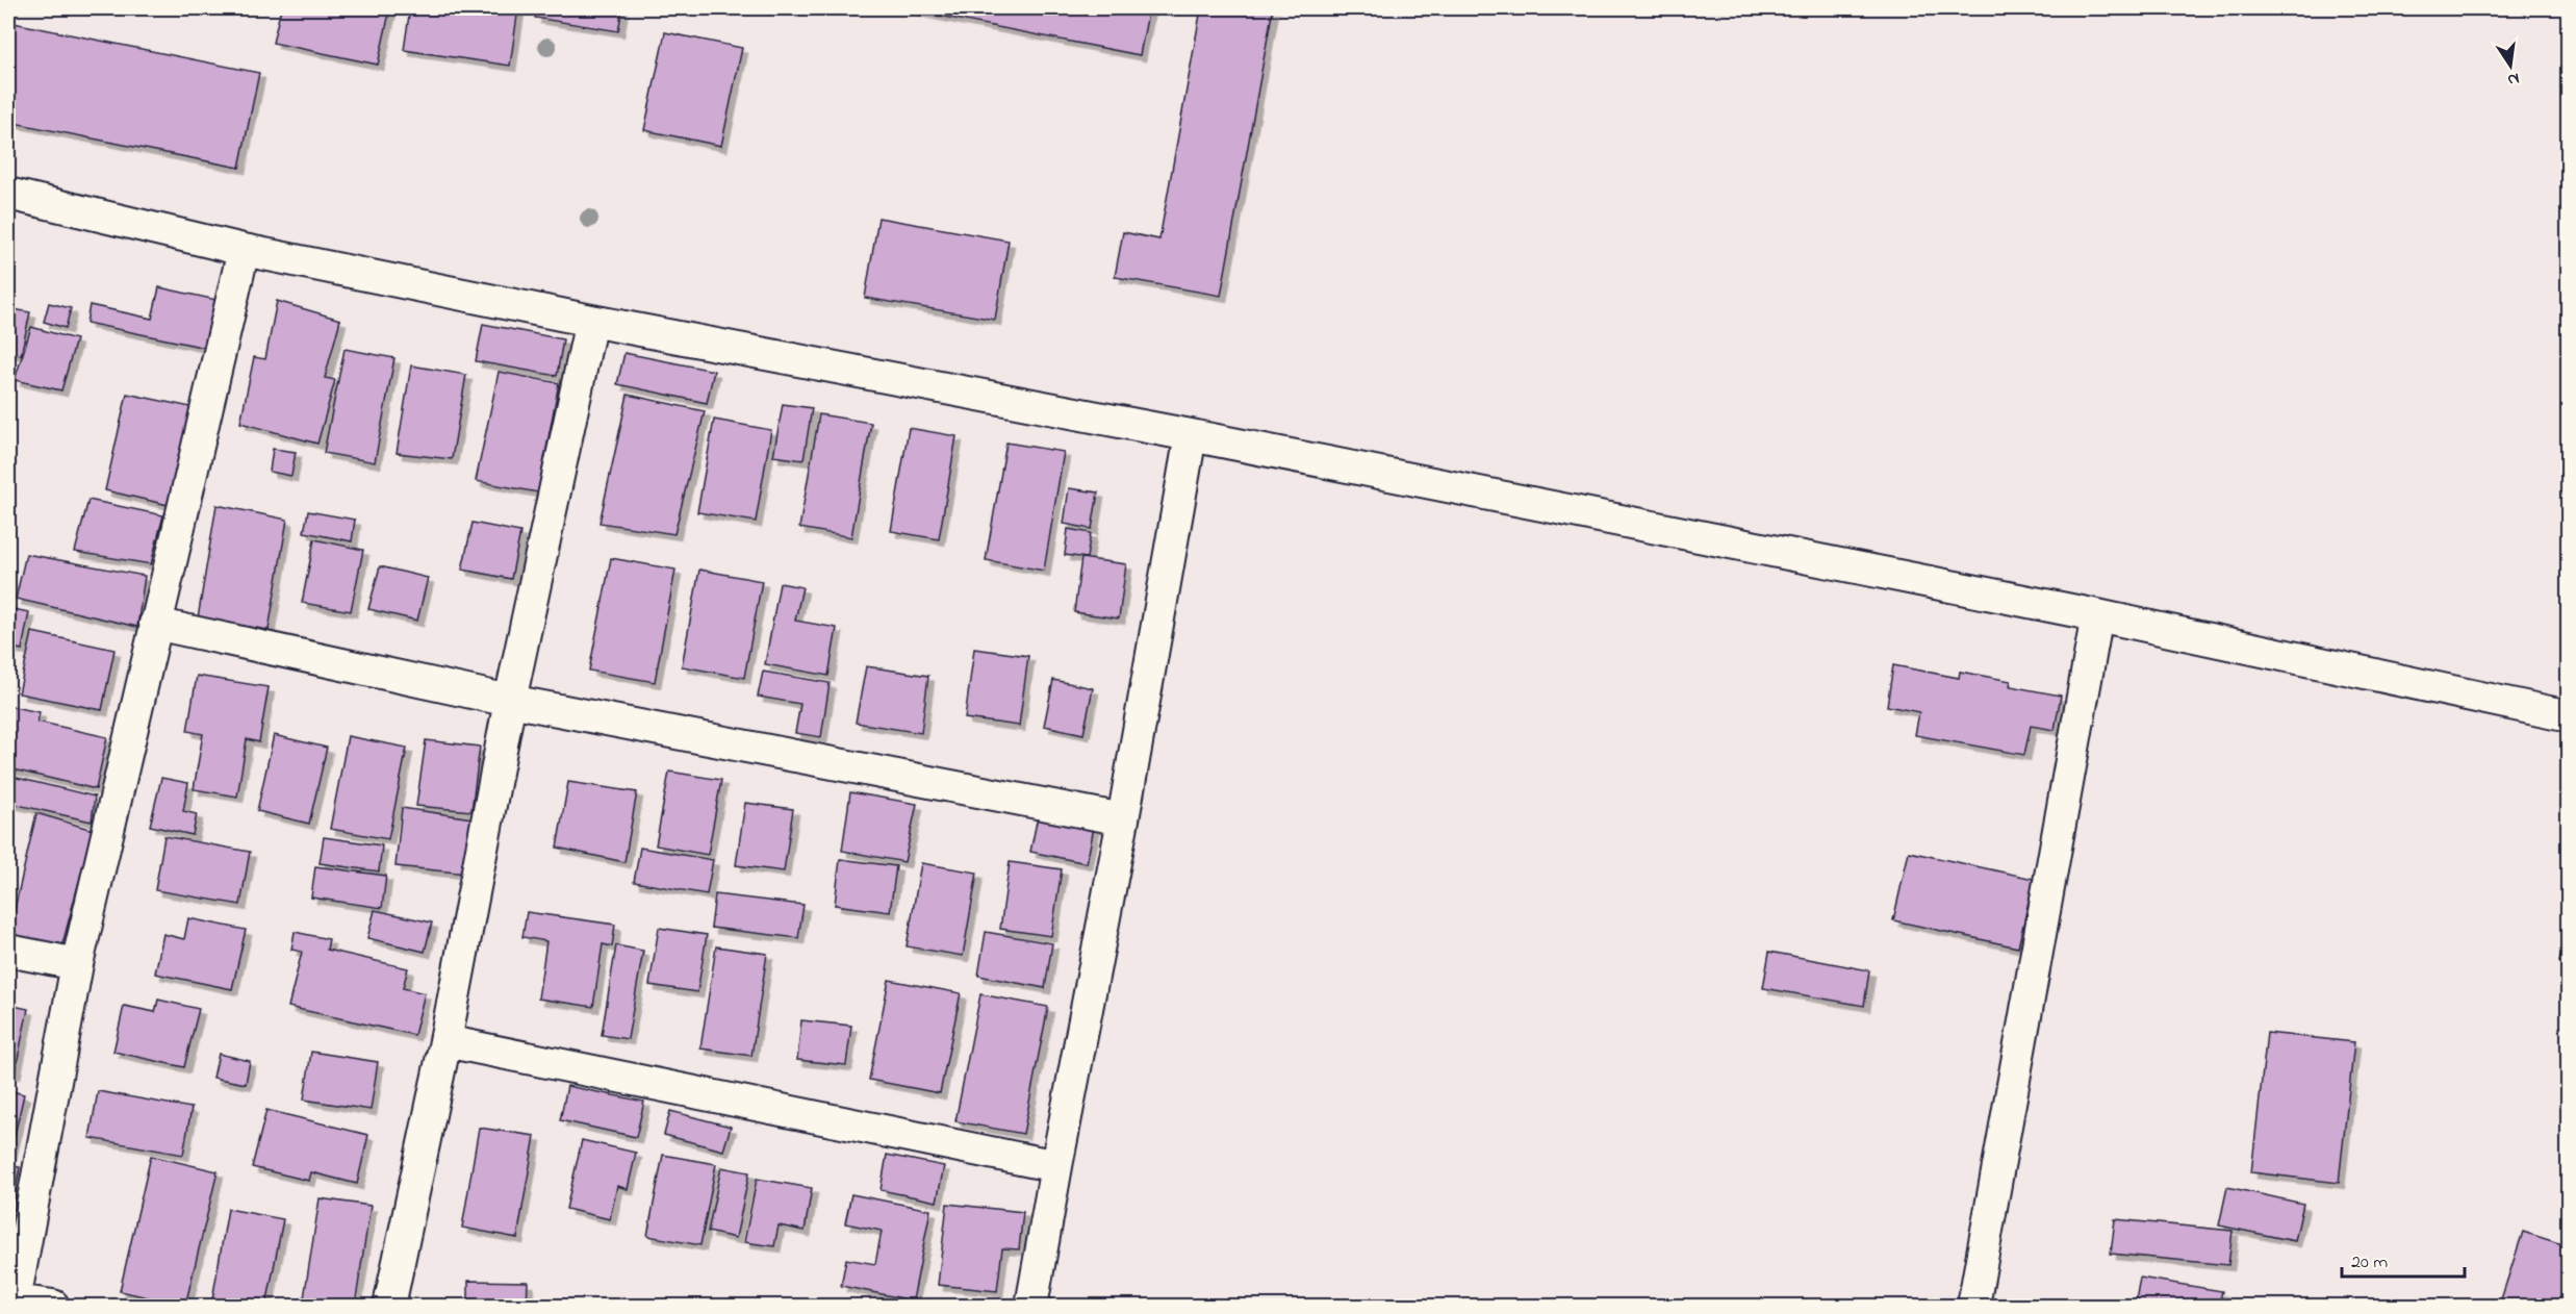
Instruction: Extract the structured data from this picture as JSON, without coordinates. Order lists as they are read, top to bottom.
{
  "scale_bar": "20 m",
  "north": "bottom"
}
